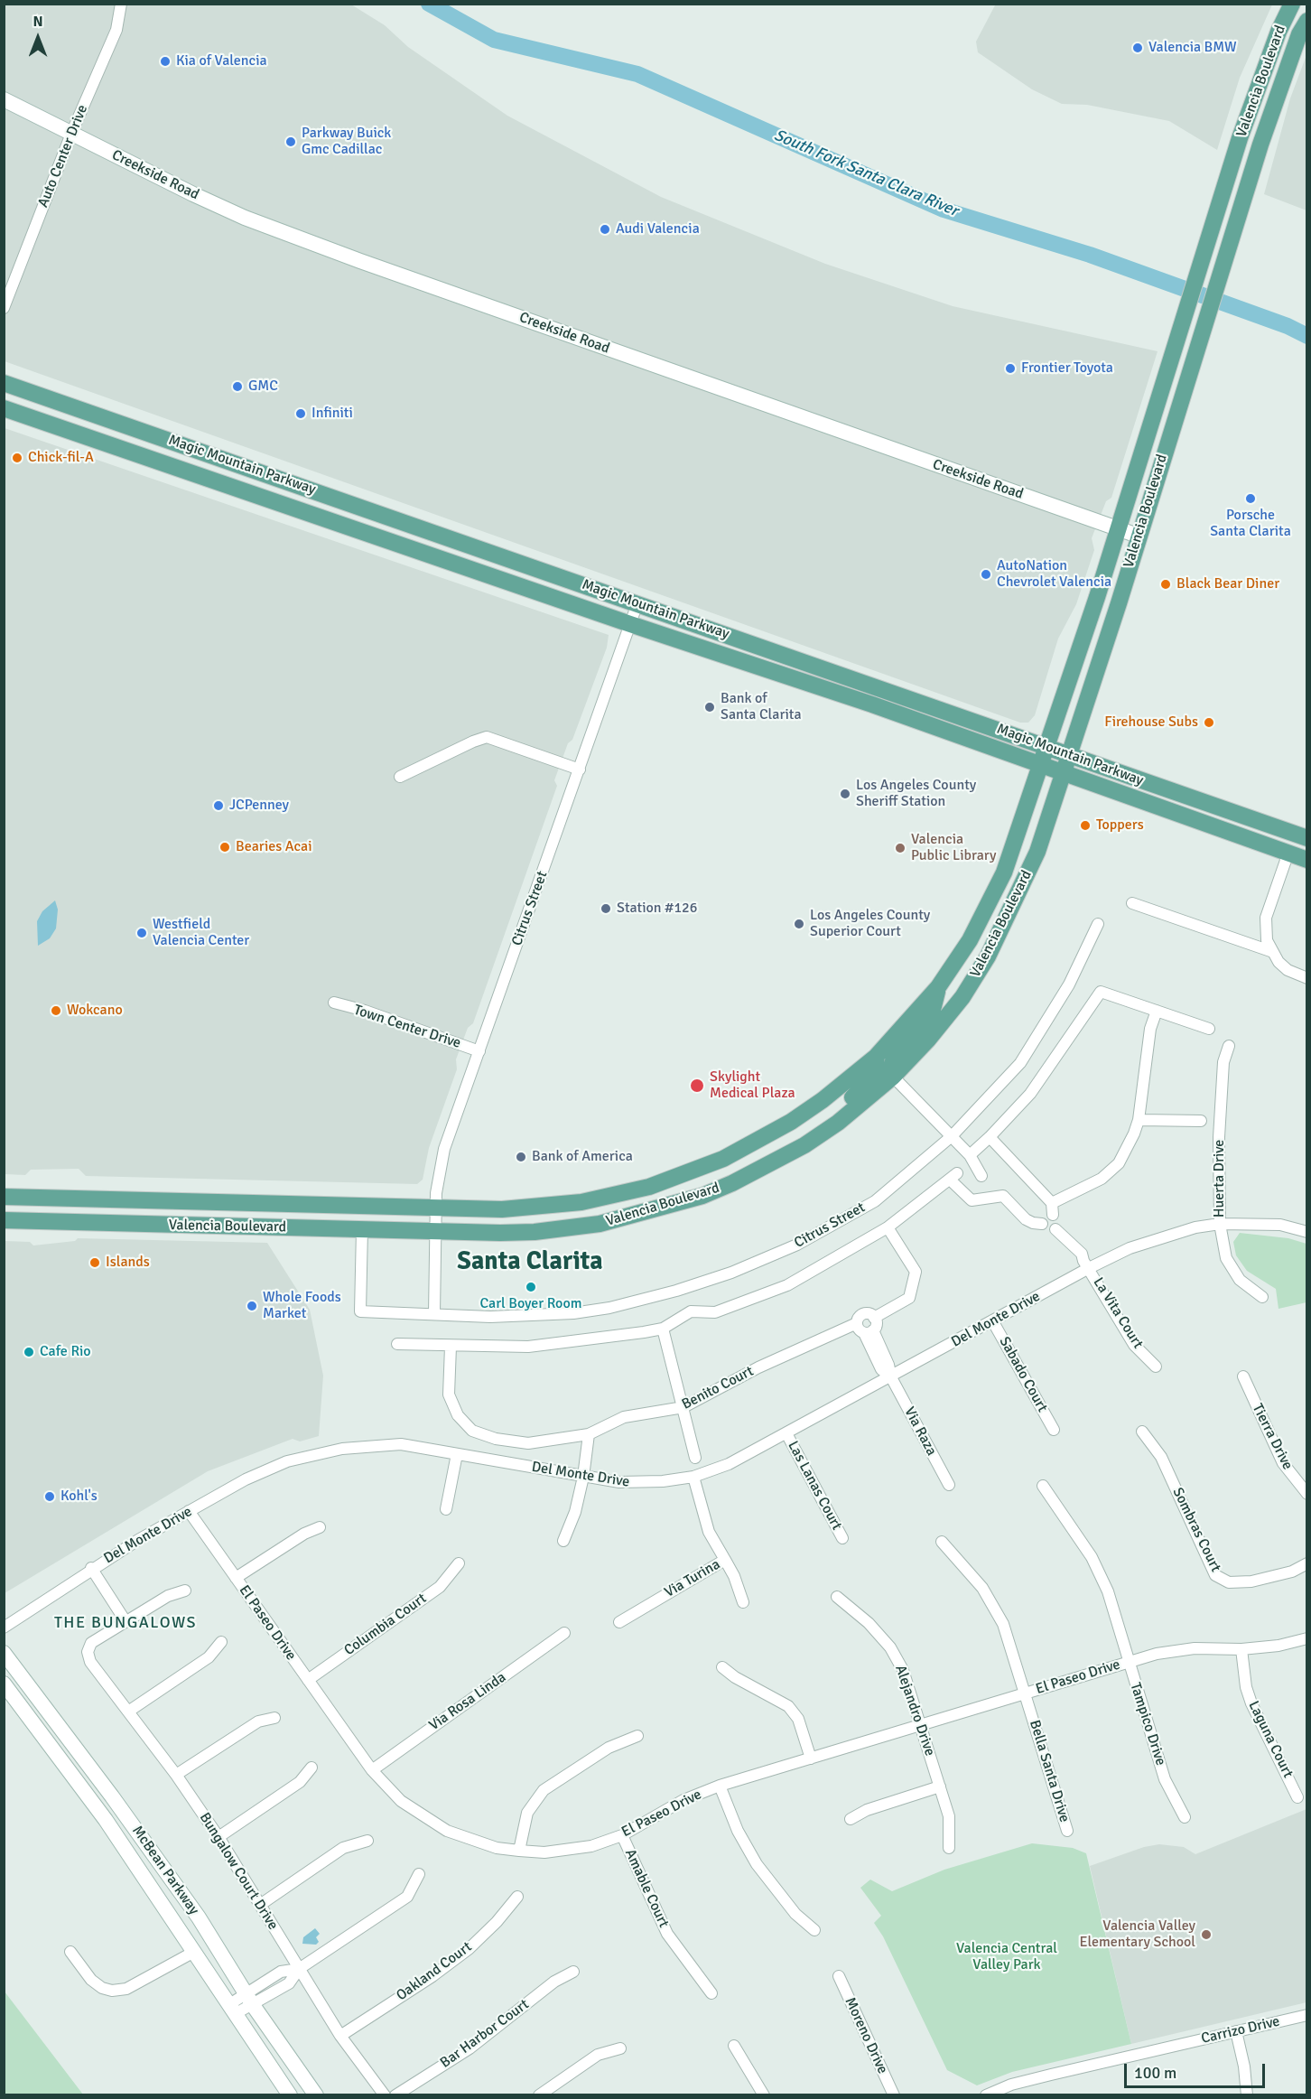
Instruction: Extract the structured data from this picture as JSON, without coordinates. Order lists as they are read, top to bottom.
{
  "streets": {
    "main road": ["Valencia Boulevard", "Magic Mountain Parkway"],
    "street": [
      "Auto Center Drive",
      "Creekside Road",
      "Citrus Street",
      "Town Center Drive",
      "Huerta Drive",
      "La Vita Court",
      "Del Monte Drive",
      "Sabado Court",
      "Benito Court",
      "Via Raza",
      "Tierra Drive",
      "Las Lanas Court",
      "Sombras Court",
      "Via Turina",
      "El Paseo Drive",
      "Columbia Court",
      "Via Rosa Linda",
      "Alejandro Drive",
      "Tampico Drive",
      "Laguna Court",
      "Bella Santa Drive",
      "McBean Parkway",
      "Bungalow Court Drive",
      "Amable Court",
      "Oakland Court",
      "Carrizo Drive",
      "Bar Harbor Court",
      "Moreno Drive"
    ]
  },
  "crossings": [
    ["Valencia Boulevard", "Creekside Road"],
    ["Valencia Boulevard", "Magic Mountain Parkway"],
    ["Valencia Boulevard", "Citrus Street"],
    ["Auto Center Drive", "Creekside Road"],
    ["Magic Mountain Parkway", "Citrus Street"],
    ["Citrus Street", "Town Center Drive"],
    ["Huerta Drive", "Del Monte Drive"],
    ["La Vita Court", "Del Monte Drive"],
    ["Del Monte Drive", "Sabado Court"],
    ["Del Monte Drive", "Via Raza"],
    ["Del Monte Drive", "Las Lanas Court"],
    ["Del Monte Drive", "El Paseo Drive"],
    ["Benito Court", "Via Raza"],
    ["El Paseo Drive", "Columbia Court"],
    ["El Paseo Drive", "Via Rosa Linda"],
    ["El Paseo Drive", "Alejandro Drive"],
    ["El Paseo Drive", "Tampico Drive"],
    ["El Paseo Drive", "Laguna Court"],
    ["El Paseo Drive", "Bella Santa Drive"],
    ["El Paseo Drive", "Amable Court"],
    ["Bungalow Court Drive", "Oakland Court"]
  ],
  "districts": ["Santa Clarita", "THE BUNGALOWS"],
  "water": ["South Fork Santa Clara River"],
  "parks": ["Valencia Central Valley Park"],
  "places": [
    "Valencia BMW",
    "Kia of Valencia",
    "Parkway Buick Gmc Cadillac",
    "Audi Valencia",
    "Frontier Toyota",
    "GMC",
    "Infiniti",
    "Chick-fil-A",
    "Porsche Santa Clarita",
    "AutoNation Chevrolet Valencia",
    "Black Bear Diner",
    "Bank of Santa Clarita",
    "Firehouse Subs",
    "Los Angeles County Sheriff Station",
    "JCPenney",
    "Toppers",
    "Bearies Acai",
    "Valencia Public Library",
    "Station #126",
    "Los Angeles County Superior Court",
    "Westfield Valencia Center",
    "Wokcano",
    "Skylight Medical Plaza",
    "Bank of America",
    "Islands",
    "Carl Boyer Room",
    "Whole Foods Market",
    "Cafe Rio",
    "Kohl's",
    "Valencia Valley Elementary School"
  ],
  "scale_bar": "100 m",
  "north": "top"
}
